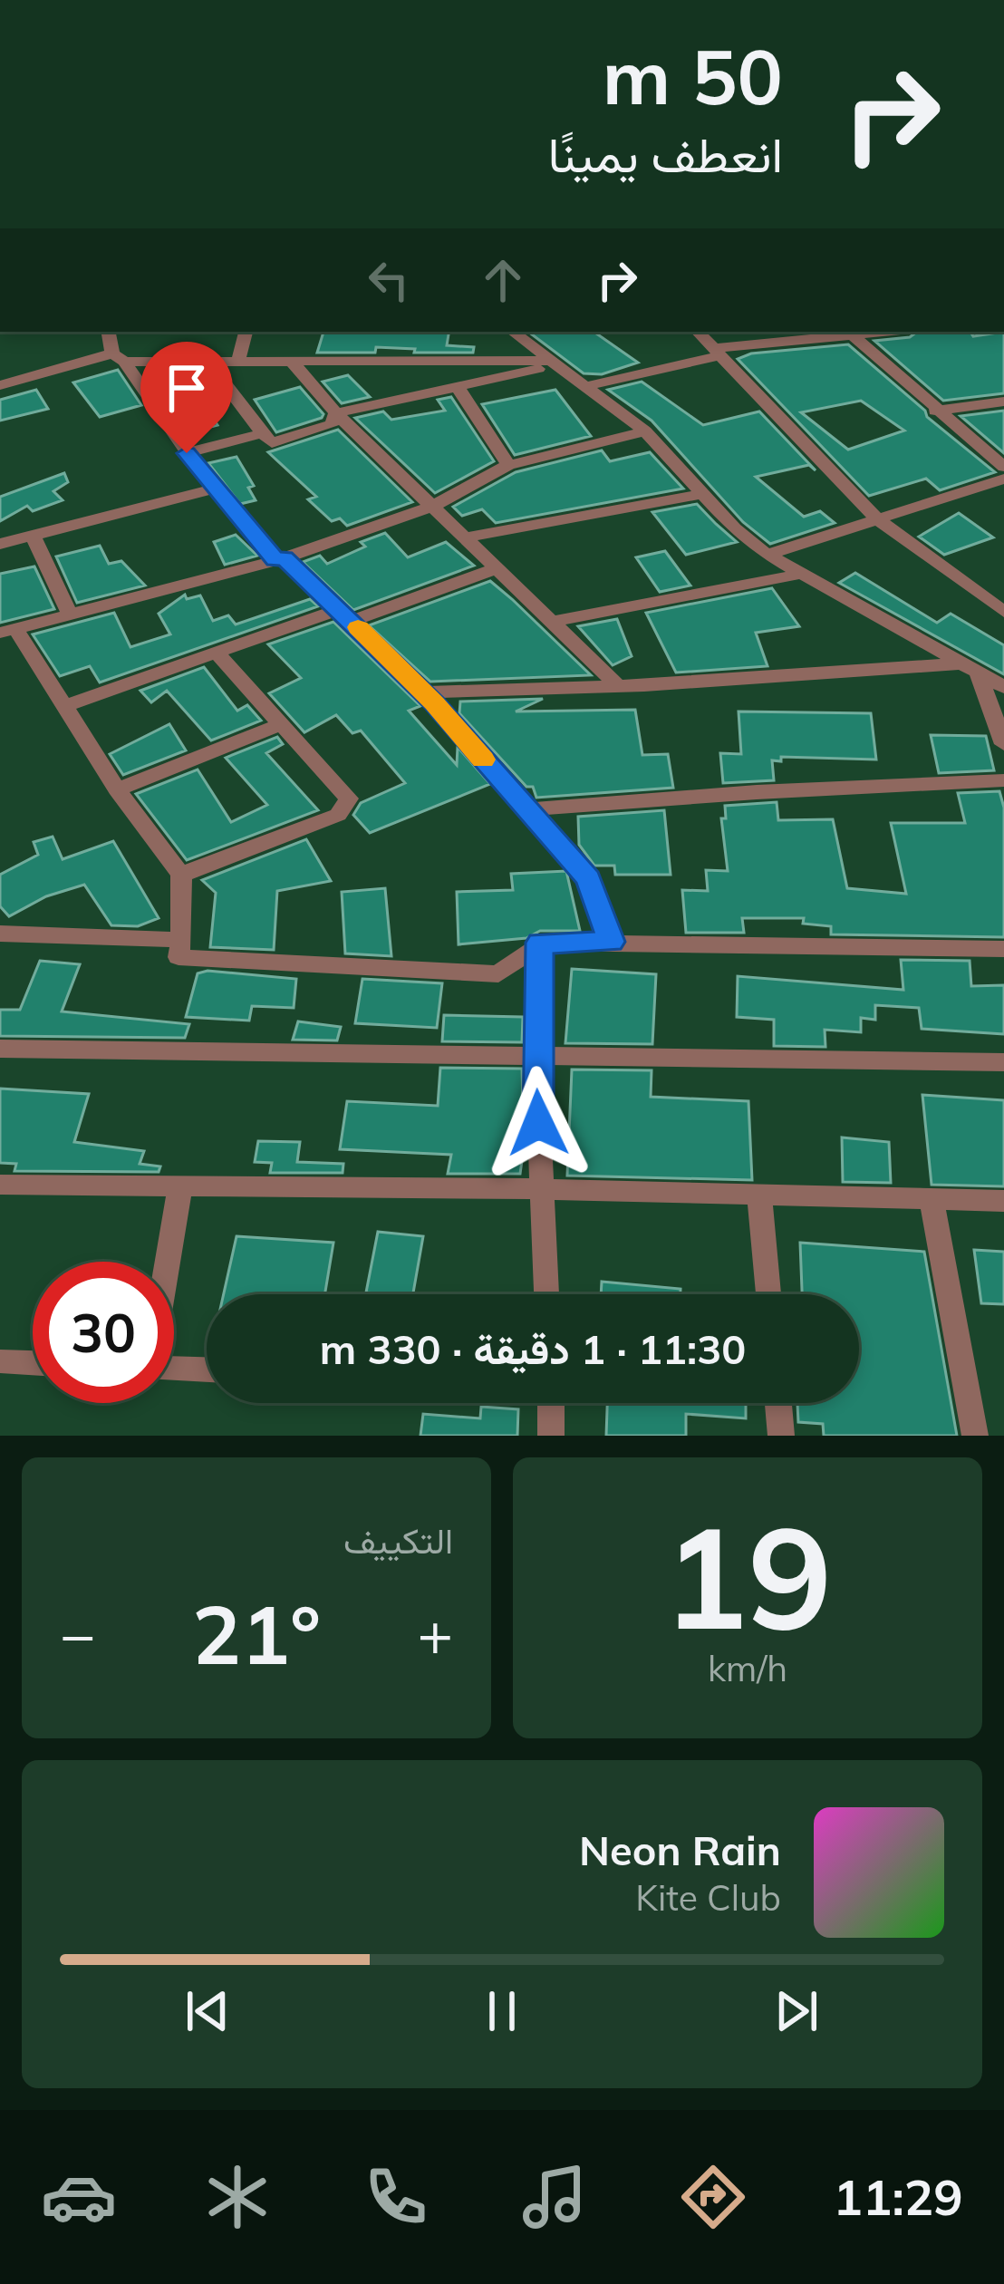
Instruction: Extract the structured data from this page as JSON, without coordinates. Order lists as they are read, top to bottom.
{
  "page": {
    "turn": ["50 m", "انعطف يمينًا"],
    "limit": "30",
    "trip": "11:30 · 1 دقيقة · 330 m",
    "tile": [
      ["19", "km/h"],
      "التكييف"
    ],
    "heat": ["−", "21°", "+"],
    "song": ["Neon Rain", "Kite Club"],
    "tabs": "11:29"
  }
}
